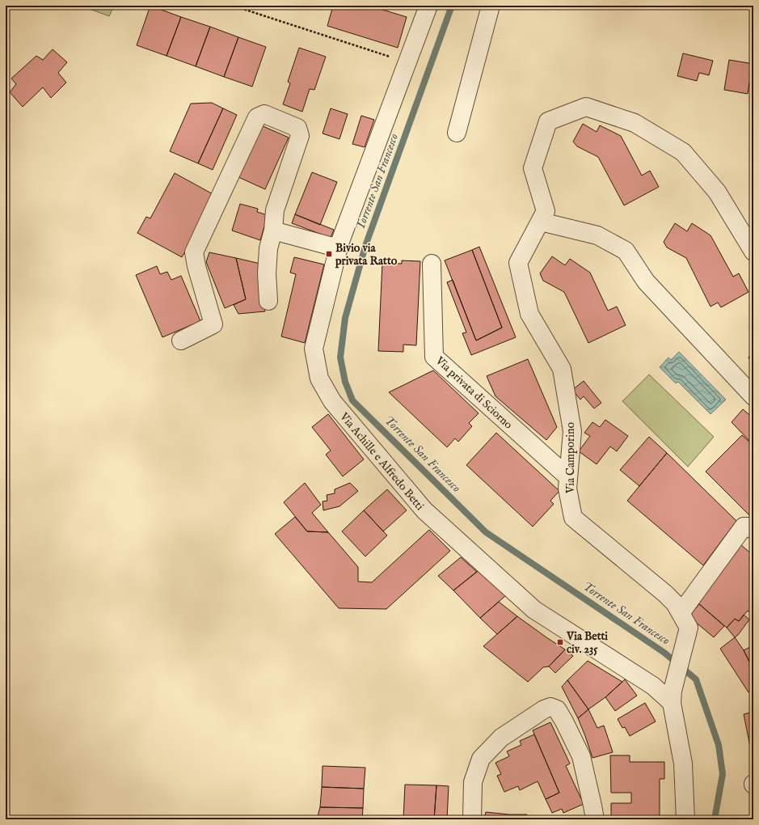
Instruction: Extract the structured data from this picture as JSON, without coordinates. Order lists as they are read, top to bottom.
{
  "streets": {
    "street": ["Via privata di Sciorno", "Via Camporino", "Via Achille e Alfredo Betti"]
  },
  "crossings": [
    ["Via privata di Sciorno", "Via Camporino"]
  ],
  "water": ["Torrente San Francesco"],
  "places": {
    "transit": ["Bivio via privata Ratto", "Via Betti civ. 235"]
  }
}
